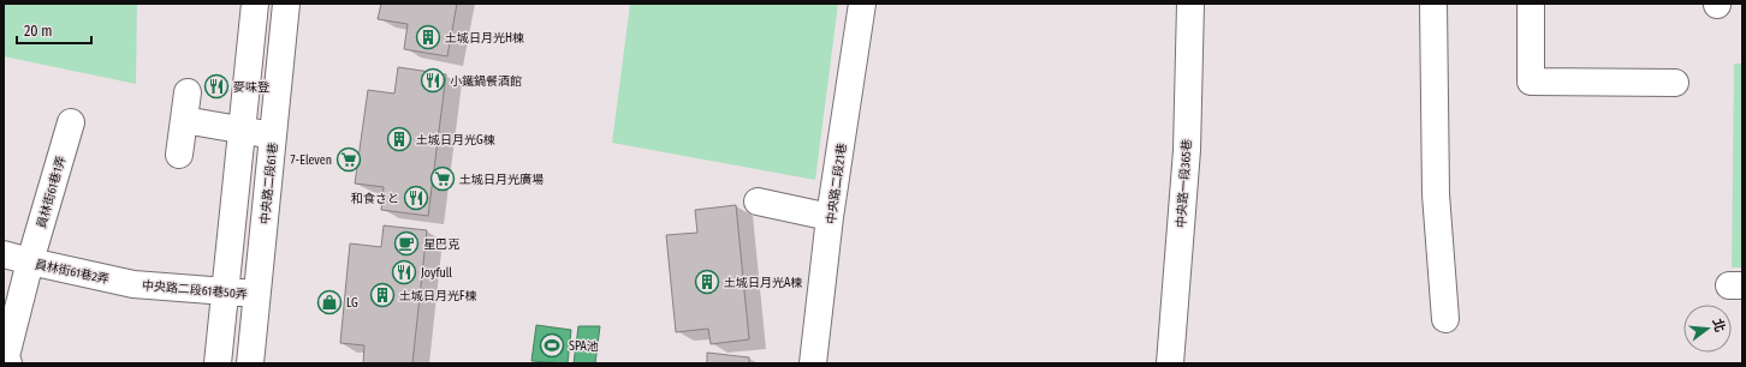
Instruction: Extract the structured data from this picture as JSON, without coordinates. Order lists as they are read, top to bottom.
{
  "streets": {
    "street": [
      "中央路二段61巷",
      "中央路二段21巷",
      "中央路一段365巷",
      "員林街61巷1弄",
      "員林街61巷2弄",
      "中央路二段61巷50弄"
    ]
  },
  "crossings": [
    ["中央路二段61巷", "中央路二段61巷50弄"],
    ["員林街61巷1弄", "員林街61巷2弄"],
    ["員林街61巷2弄", "中央路二段61巷50弄"]
  ],
  "places": {
    "building": [
      "土城日月光H棟",
      "土城日月光G棟",
      "土城日月光A棟",
      "土城日月光F棟"
    ],
    "restaurant": [
      "小鐵鍋餐酒館",
      "麥味登",
      "和食さと",
      "Joyfull"
    ],
    "supermarket": ["7-Eleven", "土城日月光廣場"],
    "cafe": ["星巴克"],
    "shop": ["LG"],
    "sports": ["SPA池"]
  },
  "scale_bar": "20 m",
  "north": "right"
}
